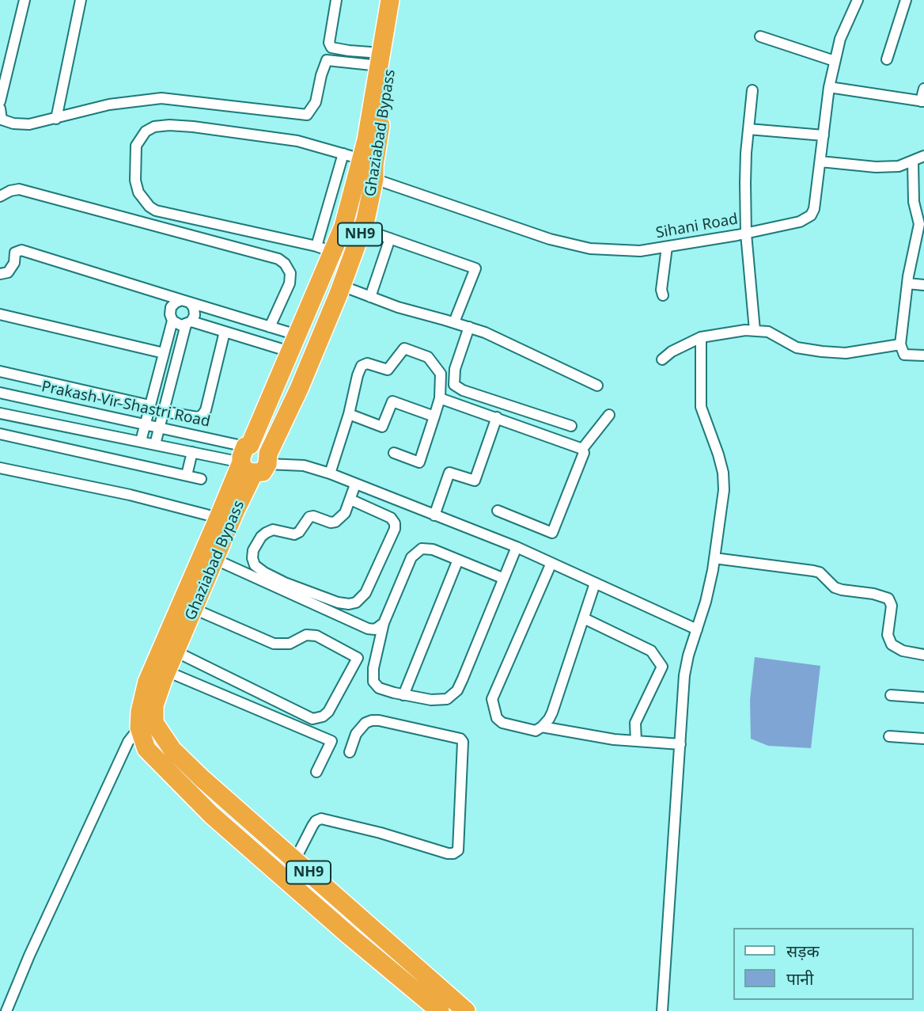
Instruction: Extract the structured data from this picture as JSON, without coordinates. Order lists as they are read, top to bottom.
{
  "streets": {
    "highway": ["Ghaziabad Bypass", "NH9"],
    "street": ["Sihani Road", "Prakash Vir Shastri Road"]
  },
  "crossings": [
    ["Ghaziabad Bypass", "Sihani Road"],
    ["Ghaziabad Bypass", "NH9"],
    ["Ghaziabad Bypass", "Prakash Vir Shastri Road"]
  ],
  "legend": ["सड़क", "पानी"]
}
